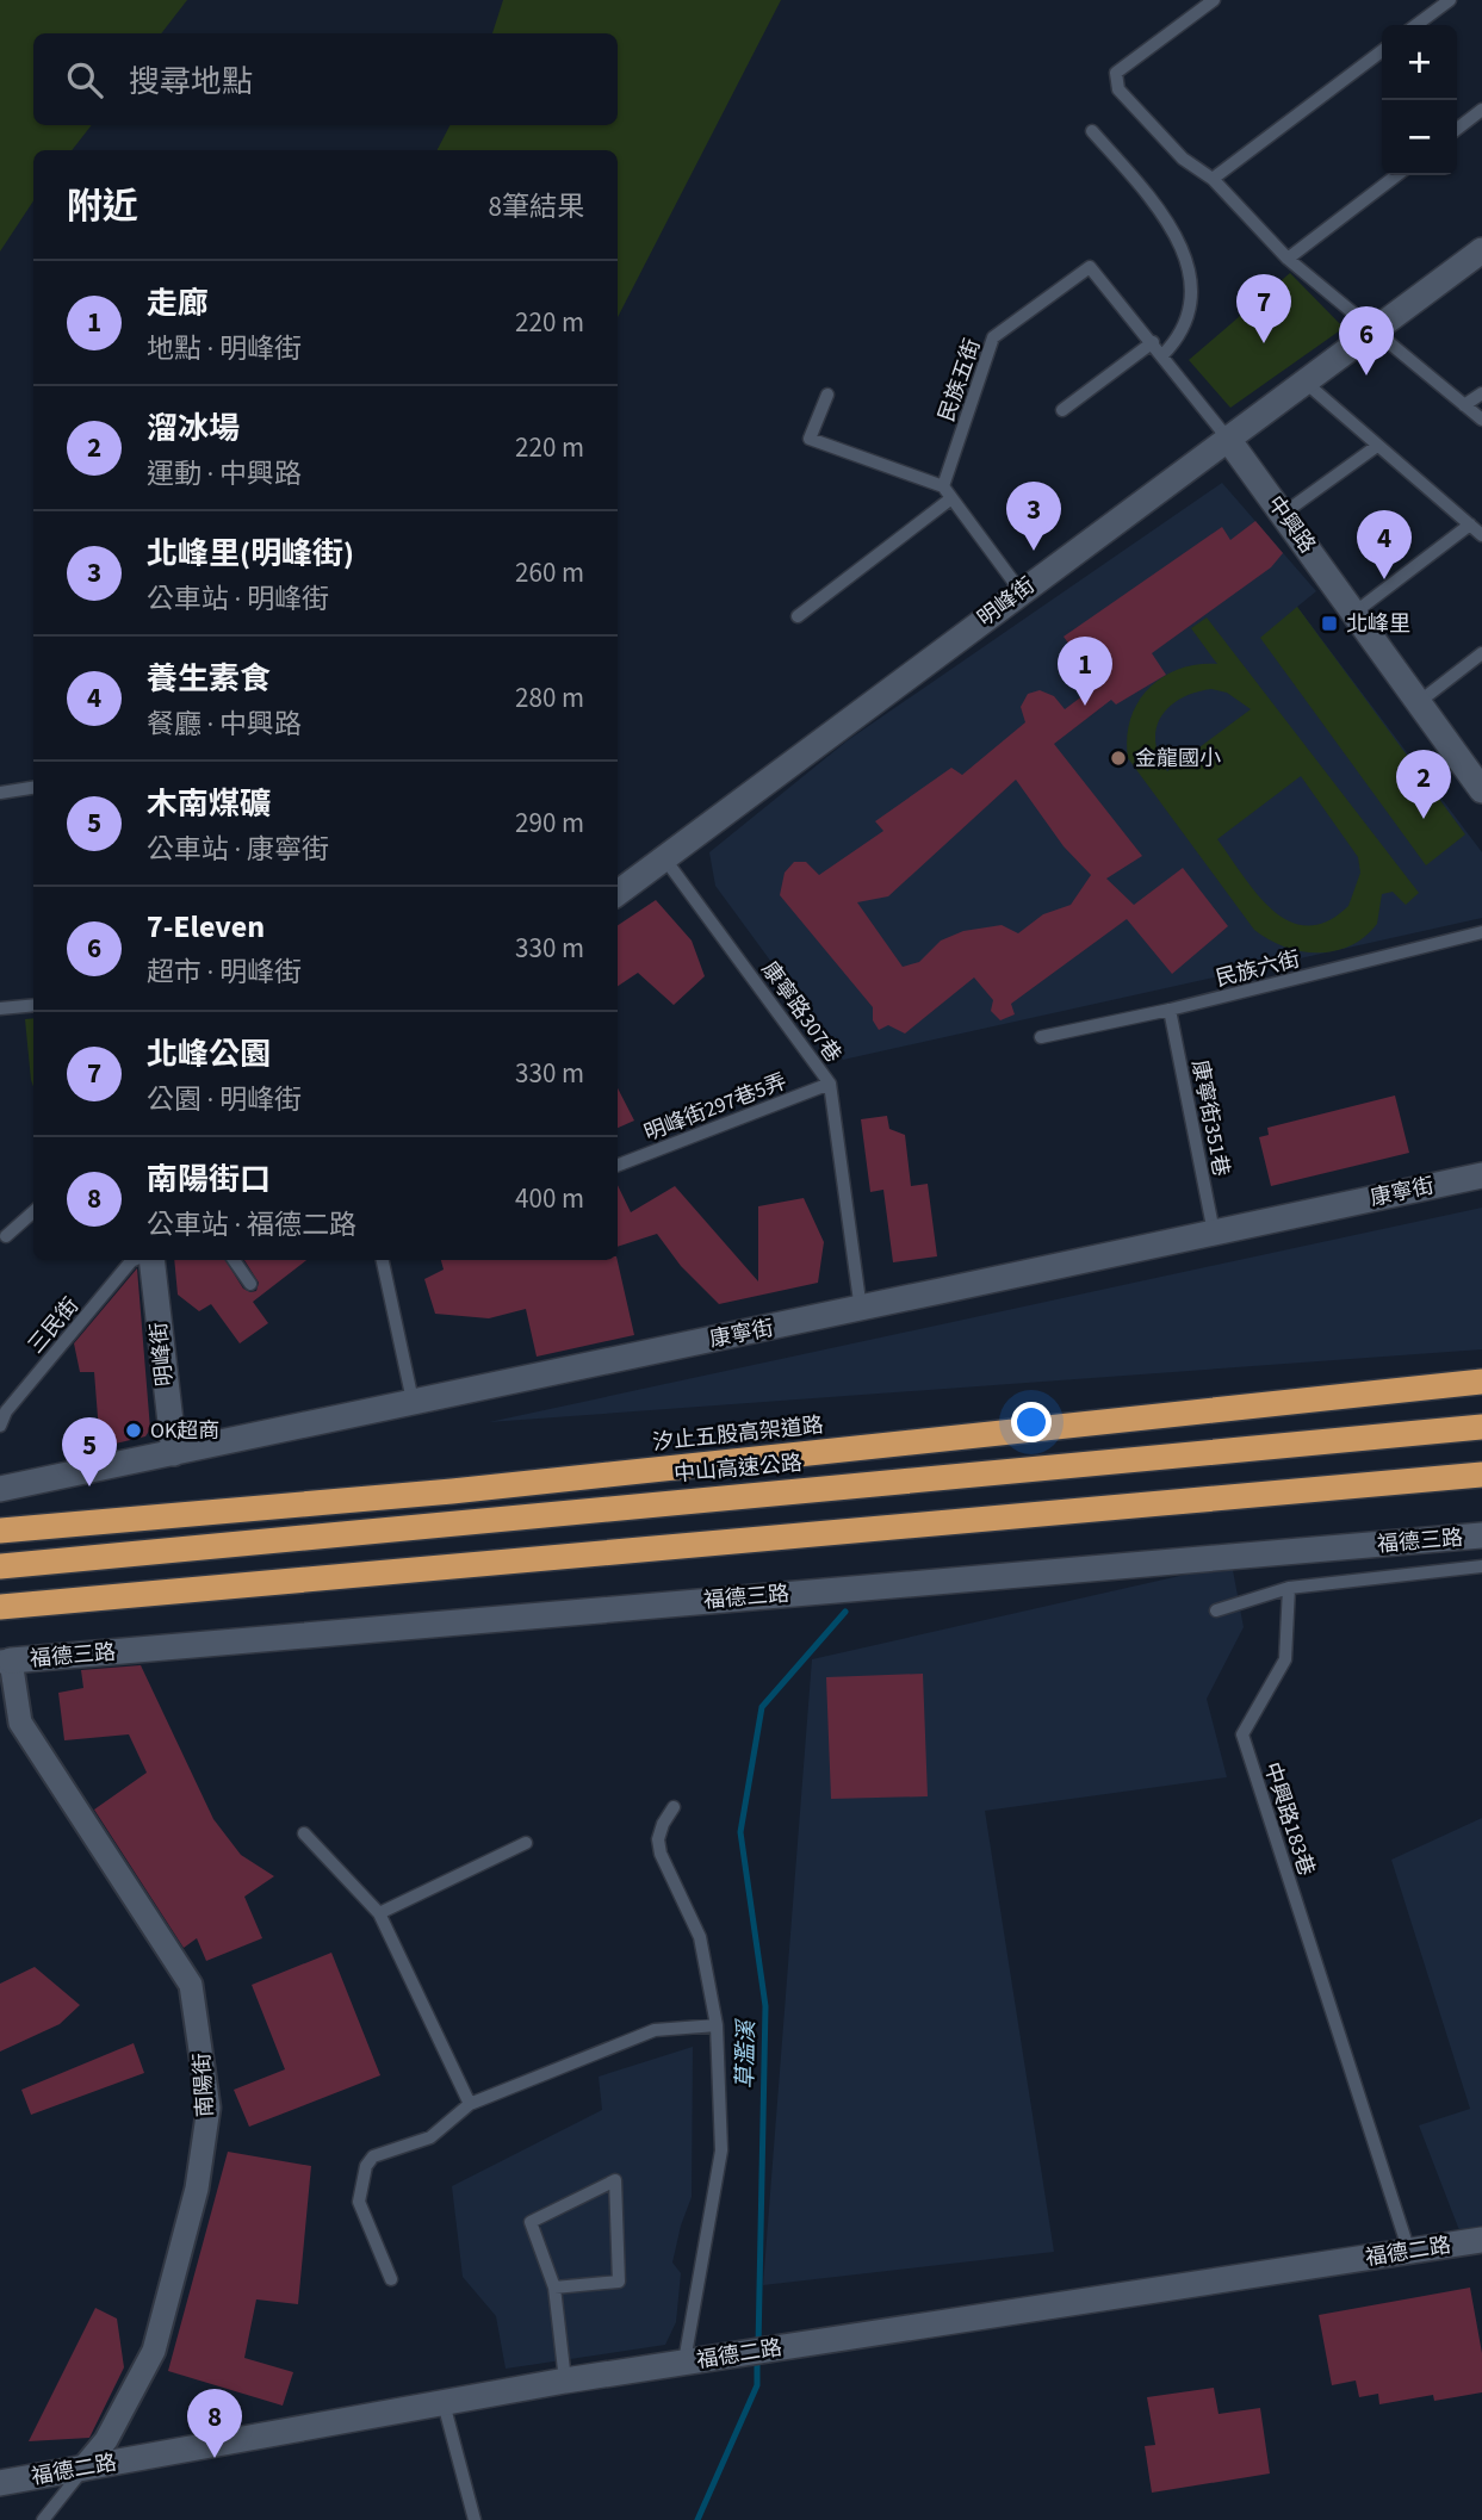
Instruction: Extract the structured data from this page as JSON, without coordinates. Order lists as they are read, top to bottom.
{
  "streets": {
    "highway": ["汐止五股高架道路", "中山高速公路"],
    "street": [
      "中興路",
      "明峰街",
      "康寧街",
      "福德三路",
      "南陽街",
      "福德二路"
    ],
    "lane": [
      "民族五街",
      "民族六街",
      "康寧路307巷",
      "明峰街297巷5弄",
      "康寧街351巷",
      "三民街",
      "中興路183巷"
    ]
  },
  "crossings": [
    ["民族五街", "中興路"],
    ["中興路", "明峰街"],
    ["明峰街", "康寧路307巷"],
    ["明峰街", "康寧街"],
    ["民族六街", "康寧街351巷"],
    ["康寧路307巷", "明峰街297巷5弄"],
    ["康寧路307巷", "康寧街"],
    ["康寧街351巷", "康寧街"],
    ["福德三路", "南陽街"],
    ["中興路183巷", "福德二路"],
    ["南陽街", "福德二路"]
  ],
  "water": ["草濫溪"],
  "places": {
    "transit": ["北峰里"],
    "other": ["金龍國小", "OK超商"]
  },
  "page": {
    "map_buttons": ["+", "−"],
    "search": "搜尋地點",
    "heading": ["附近", "8筆結果"],
    "list": [
      {
        "mark": "1",
        "name": "走廊",
        "note": "地點 · 明峰街",
        "value": "220 m"
      },
      {
        "mark": "2",
        "name": "溜冰場",
        "note": "運動 · 中興路",
        "value": "220 m"
      },
      {
        "mark": "3",
        "name": "北峰里(明峰街)",
        "note": "公車站 · 明峰街",
        "value": "260 m"
      },
      {
        "mark": "4",
        "name": "養生素食",
        "note": "餐廳 · 中興路",
        "value": "280 m"
      },
      {
        "mark": "5",
        "name": "木南煤礦",
        "note": "公車站 · 康寧街",
        "value": "290 m"
      },
      {
        "mark": "6",
        "name": "7-Eleven",
        "note": "超市 · 明峰街",
        "value": "330 m"
      },
      {
        "mark": "7",
        "name": "北峰公園",
        "note": "公園 · 明峰街",
        "value": "330 m"
      },
      {
        "mark": "8",
        "name": "南陽街口",
        "note": "公車站 · 福德二路",
        "value": "400 m"
      }
    ],
    "pins": [
      "7",
      "6",
      "3",
      "4",
      "1",
      "2",
      "5",
      "8"
    ]
  }
}
